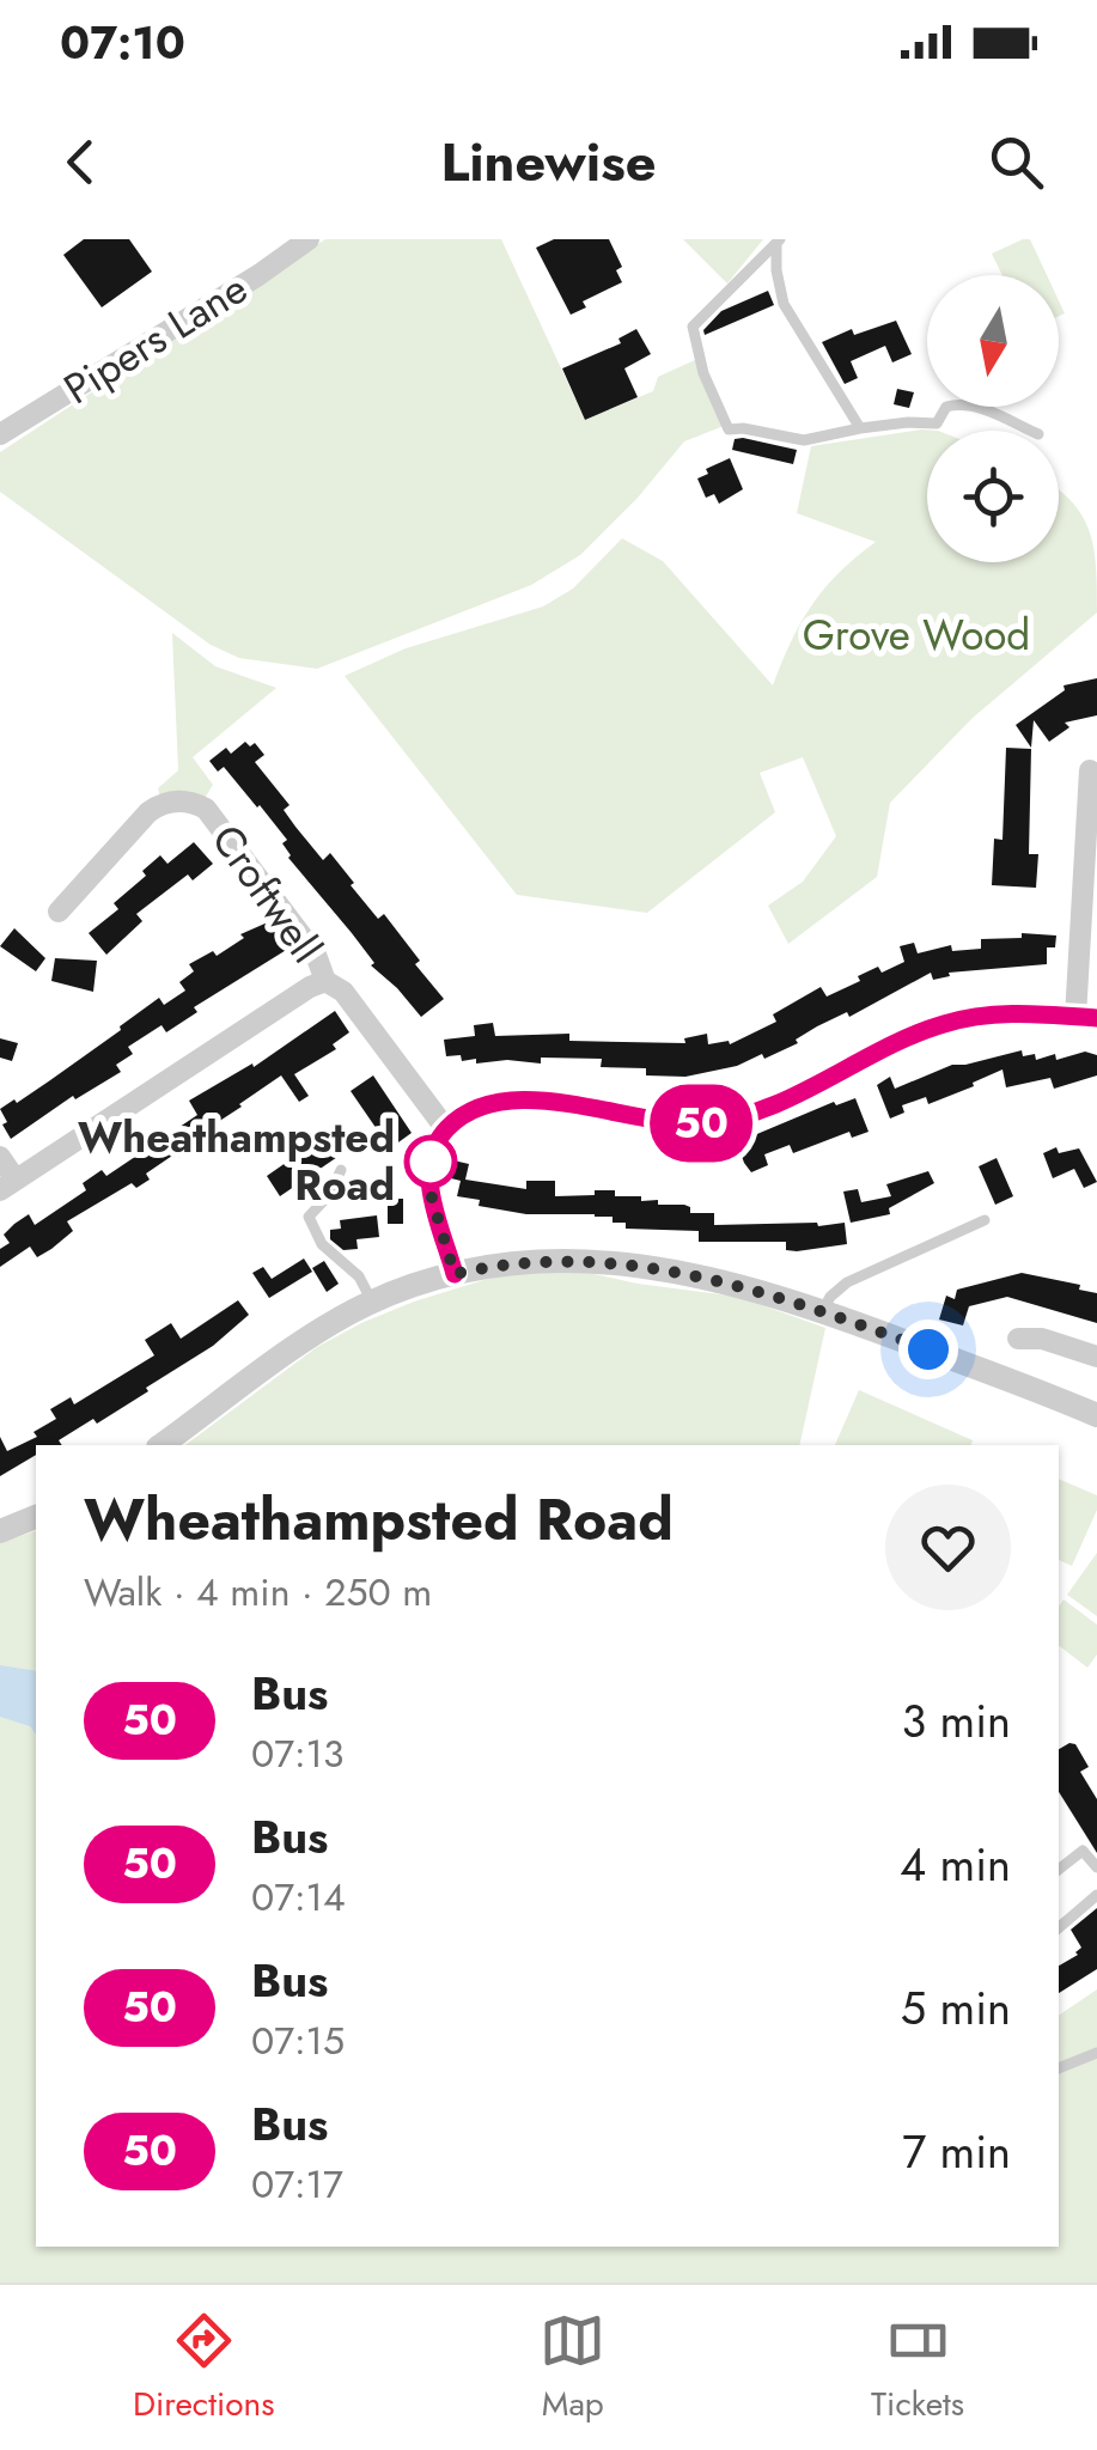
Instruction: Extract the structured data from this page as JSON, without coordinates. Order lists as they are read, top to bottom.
{
  "streets": {
    "street": ["Pipers Lane", "Croftwell"]
  },
  "parks": ["Grove Wood"],
  "places": ["Wheathampsted Road"],
  "lines": ["bus line 50"],
  "north": "bottom",
  "page": {
    "status": "07:10",
    "header": "Linewise",
    "on_map": "50",
    "heading": ["Wheathampsted Road", "Walk · 4 min · 250 m"],
    "list": [
      {
        "mark": "50",
        "name": "Bus",
        "note": "07:13",
        "value": "3 min"
      },
      {
        "mark": "50",
        "name": "Bus",
        "note": "07:14",
        "value": "4 min"
      },
      {
        "mark": "50",
        "name": "Bus",
        "note": "07:15",
        "value": "5 min"
      },
      {
        "mark": "50",
        "name": "Bus",
        "note": "07:17",
        "value": "7 min"
      }
    ],
    "tabs": ["Directions", "Map", "Tickets"]
  }
}
